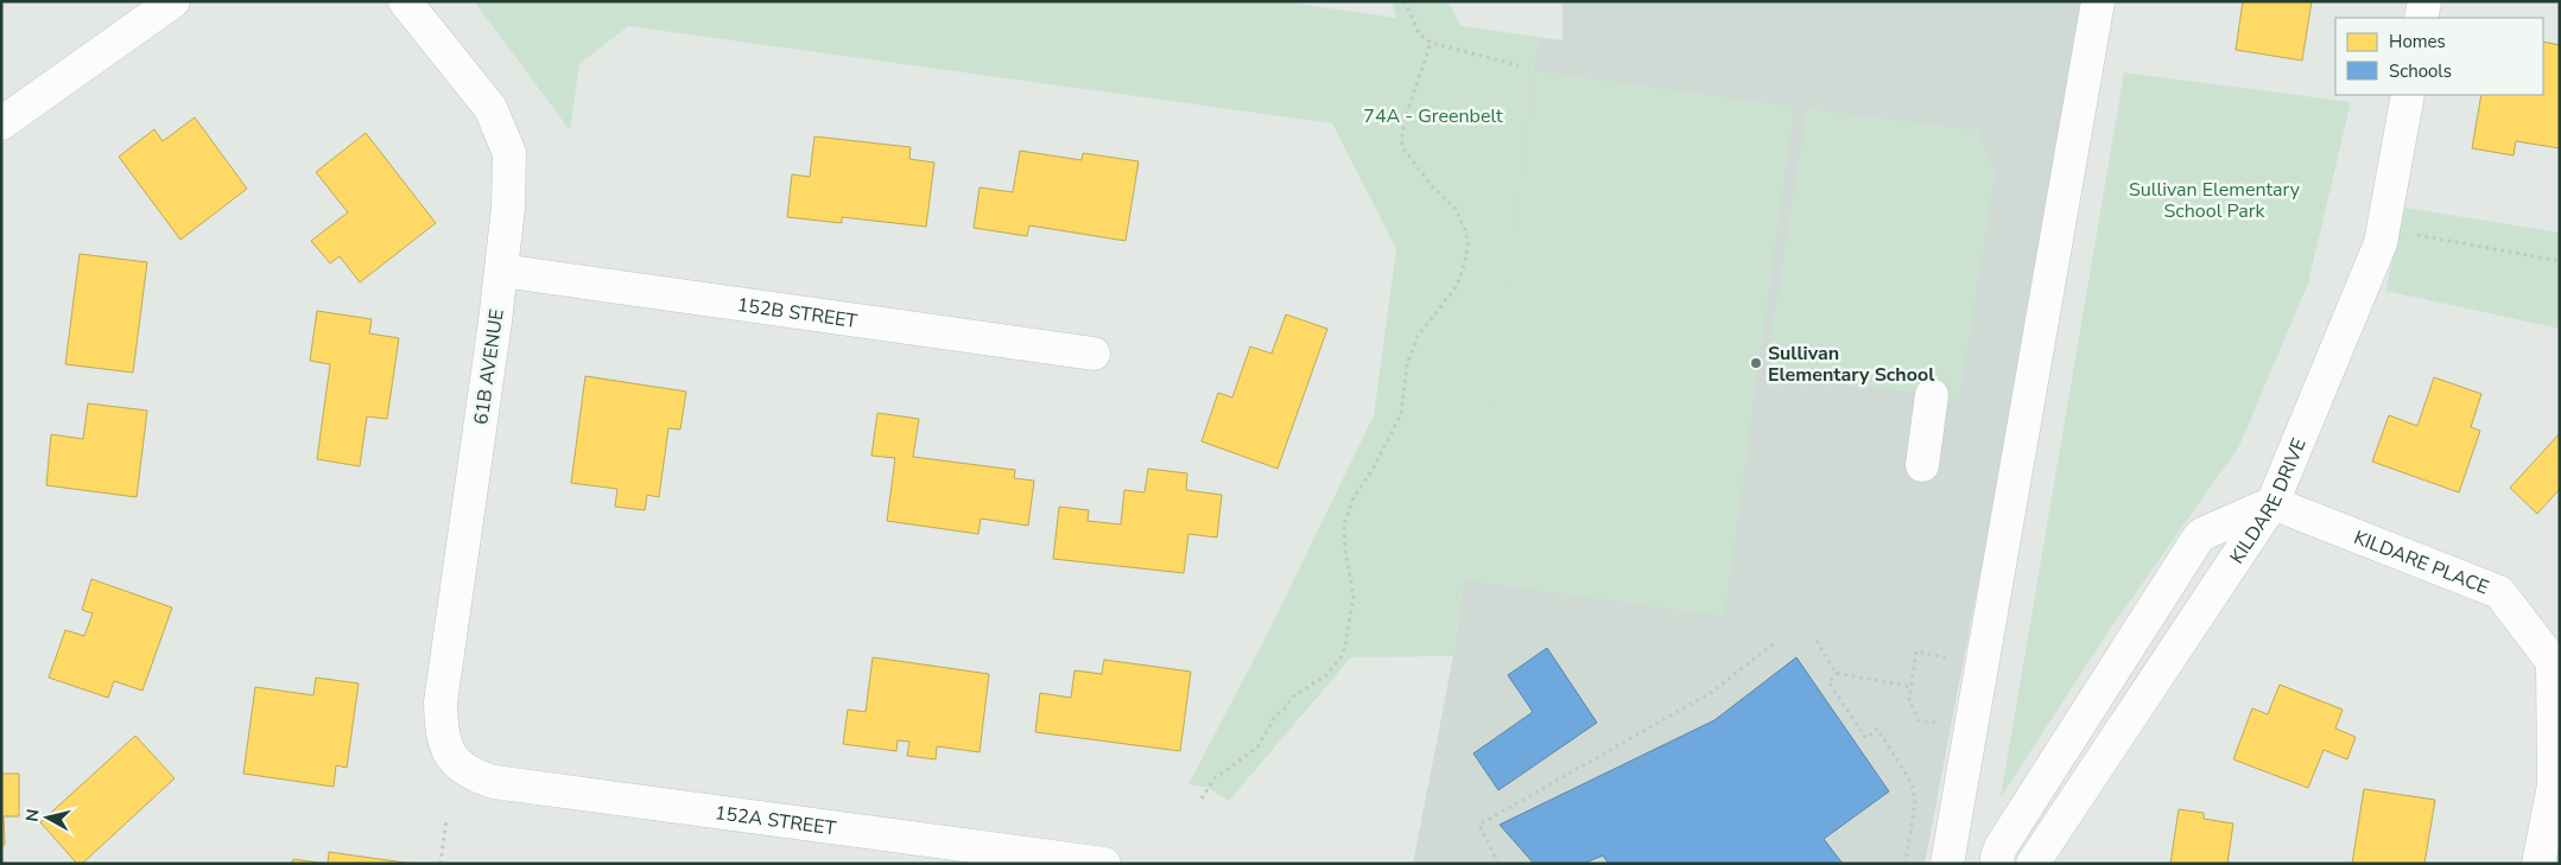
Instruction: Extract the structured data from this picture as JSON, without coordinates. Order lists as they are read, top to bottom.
{
  "streets": {
    "street": [
      "152B STREET",
      "61B AVENUE",
      "KILDARE DRIVE",
      "KILDARE PLACE",
      "152A STREET"
    ]
  },
  "crossings": [
    ["152B STREET", "61B AVENUE"],
    ["61B AVENUE", "152A STREET"],
    ["KILDARE DRIVE", "KILDARE PLACE"]
  ],
  "parks": ["74A - Greenbelt", "Sullivan Elementary School Park"],
  "places": ["Sullivan Elementary School"],
  "legend": ["Homes", "Schools"],
  "north": "left"
}
